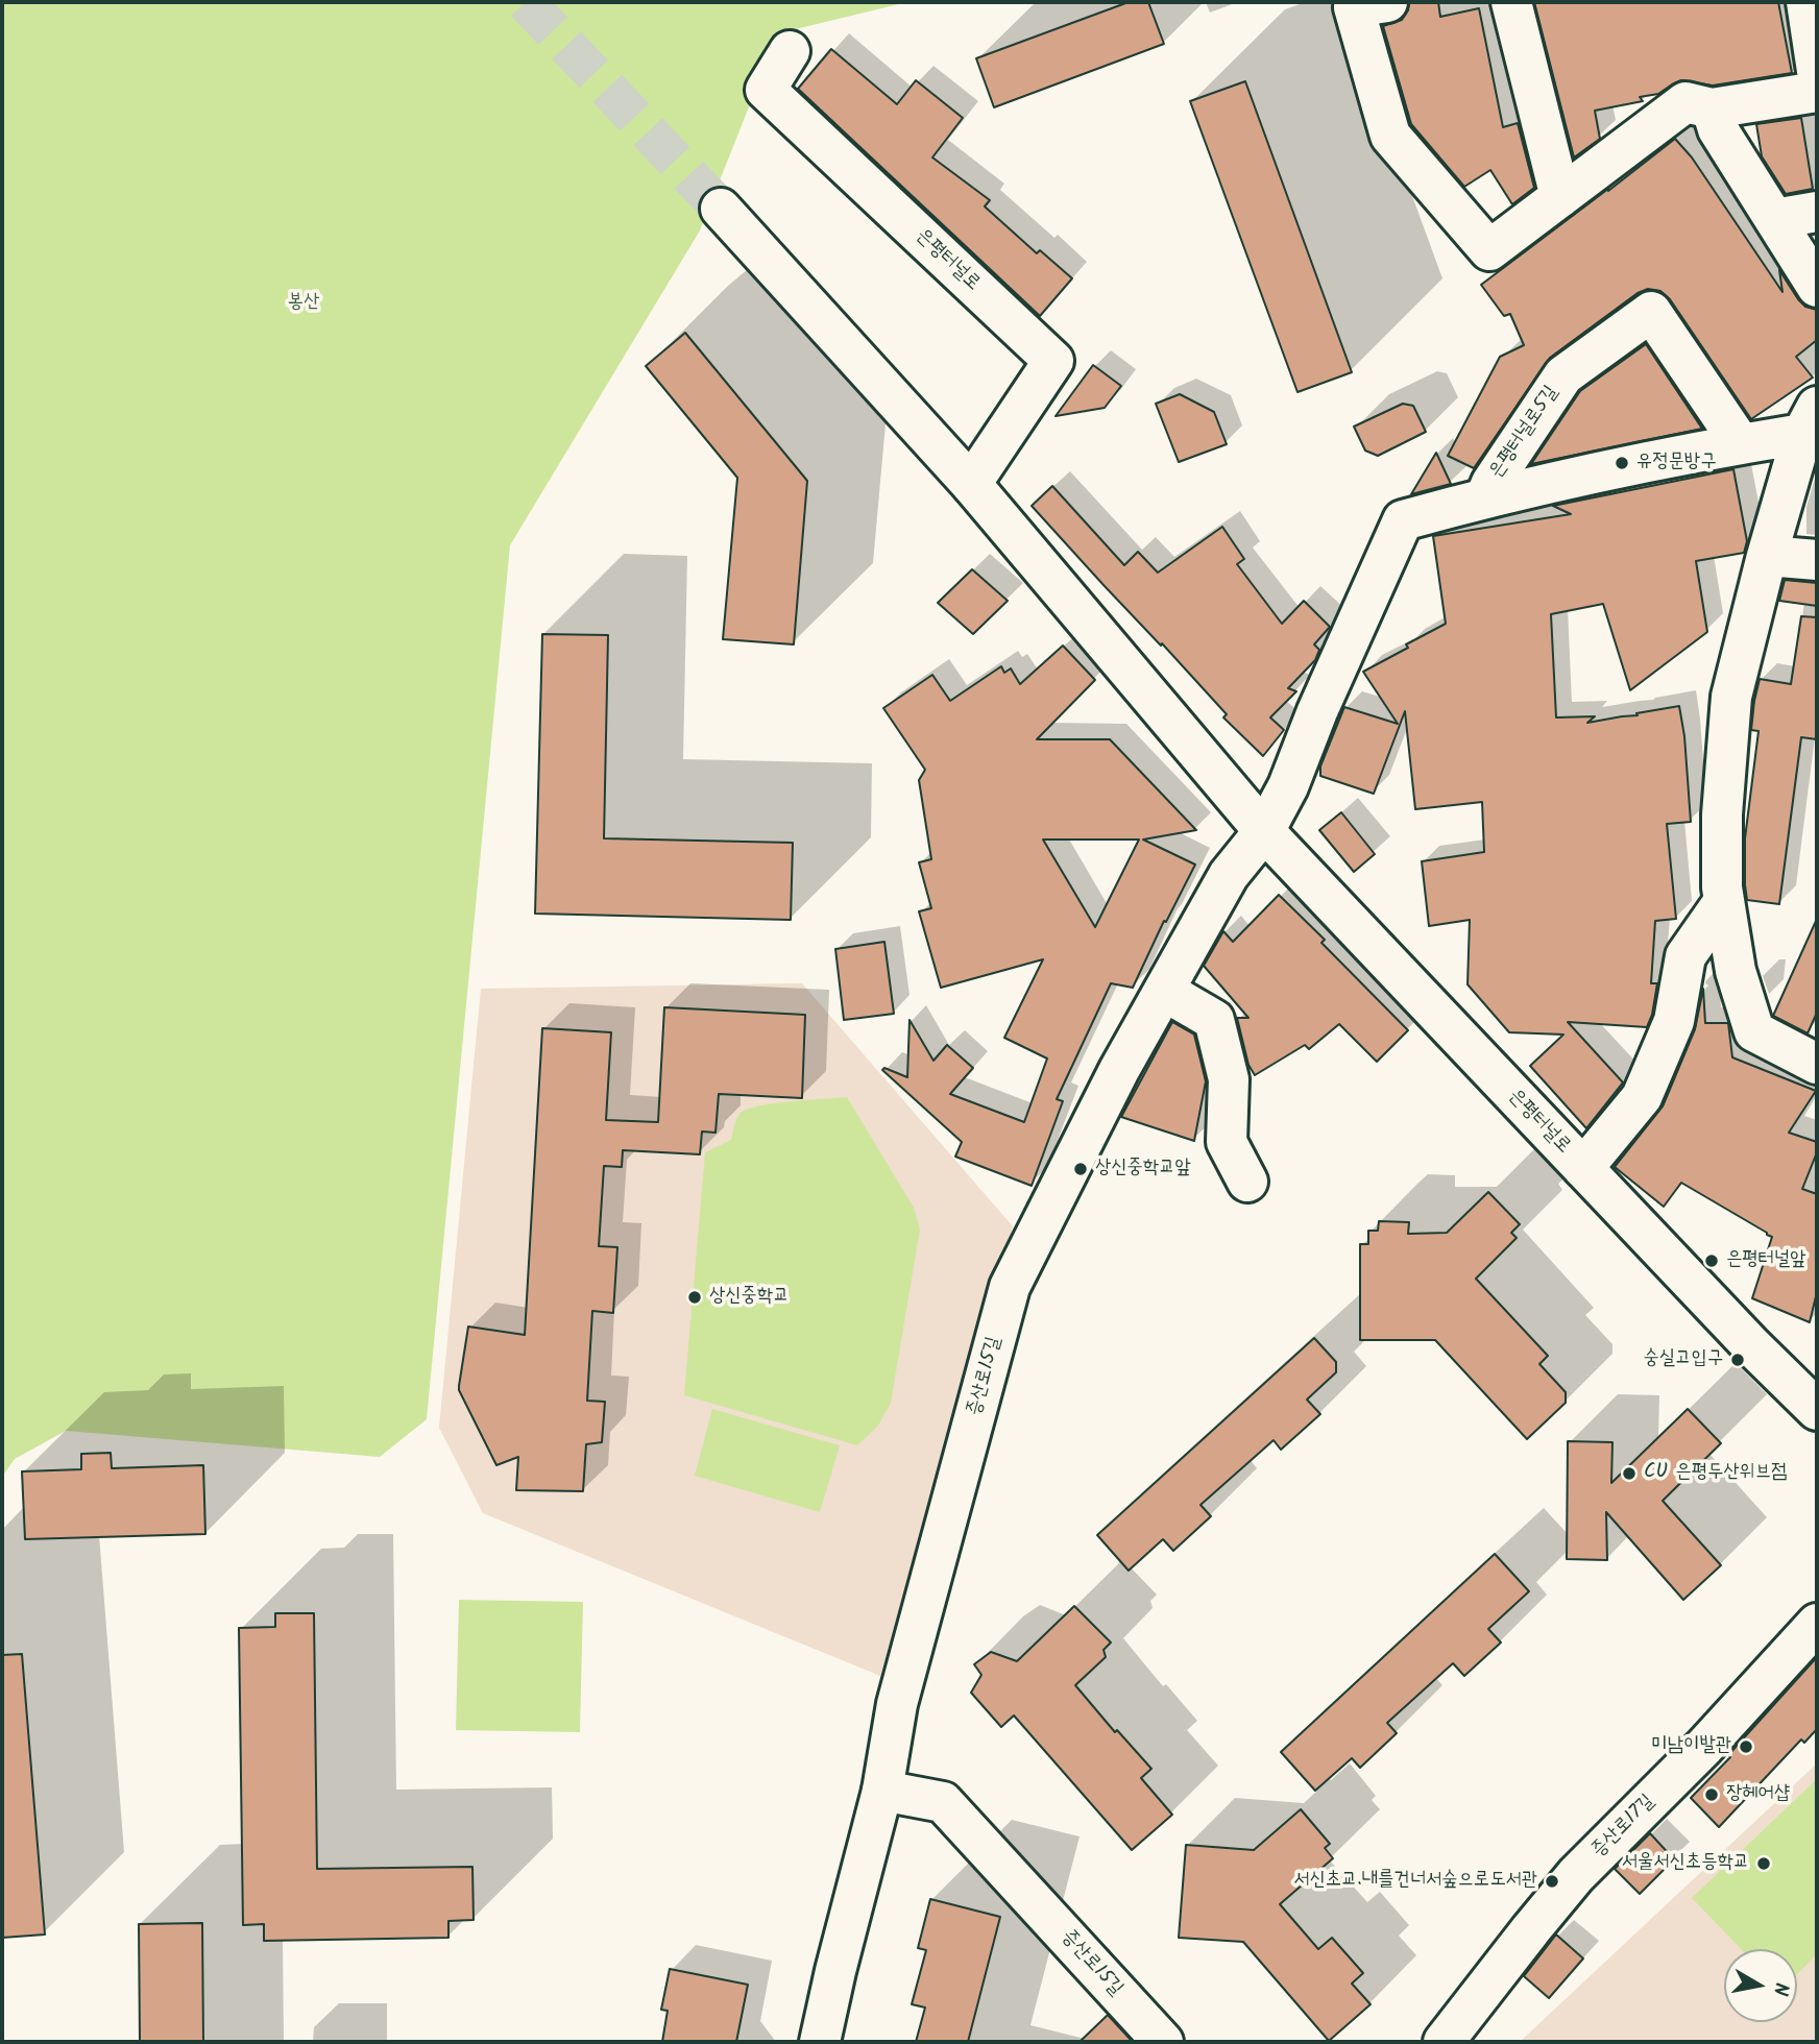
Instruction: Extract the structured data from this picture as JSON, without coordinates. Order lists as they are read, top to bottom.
{
  "streets": {
    "street": [
      "은평터널로",
      "은평터널로5길",
      "증산로15길",
      "증산로17길"
    ]
  },
  "crossings": [
    ["은평터널로", "증산로15길"]
  ],
  "parks": ["봉산"],
  "places": [
    "유정문방구",
    "상신중학교앞",
    "은평터널앞",
    "상신중학교",
    "숭실고입구",
    "CU 은평두산위브점",
    "미남이발관",
    "장헤어샵",
    "서울서신초등학교",
    "서신초교.내를건너서숲으로도서관"
  ],
  "north": "right"
}
